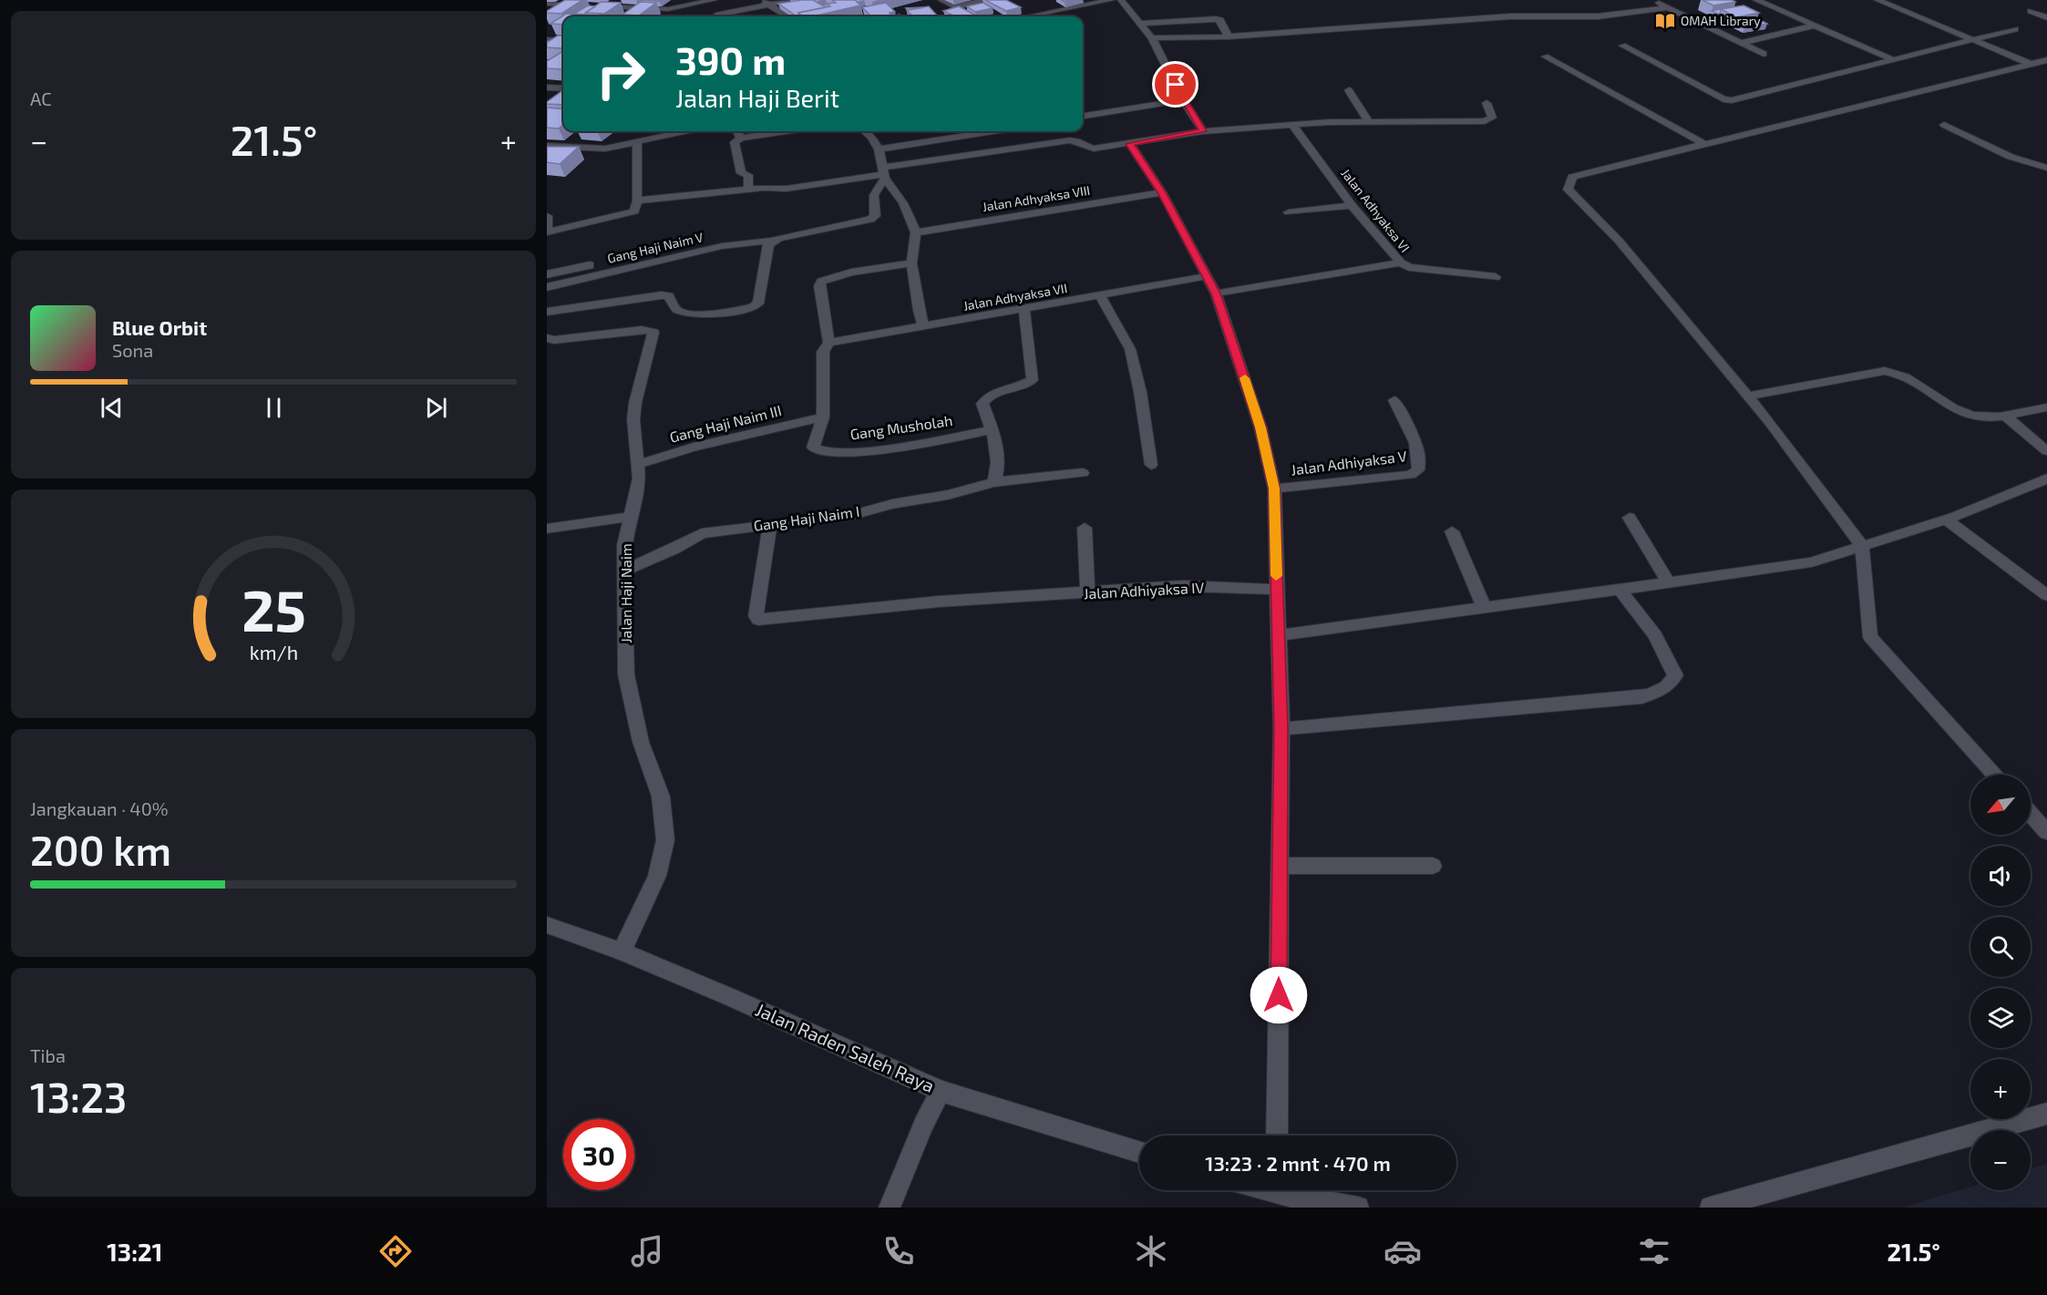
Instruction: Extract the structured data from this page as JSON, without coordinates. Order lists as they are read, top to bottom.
{
  "streets": {
    "street": [
      "Jalan Adhyaksa VIII",
      "Jalan Adhyaksa VI",
      "Gang Haji Naim V",
      "Jalan Adhyaksa VII",
      "Gang Haji Naim III",
      "Gang Musholah",
      "Jalan Adhiyaksa V",
      "Gang Haji Naim I",
      "Jalan Adhiyaksa IV",
      "Jalan Haji Naim",
      "Jalan Raden Saleh Raya"
    ]
  },
  "crossings": [
    ["Gang Haji Naim III", "Gang Musholah"],
    ["Gang Haji Naim III", "Jalan Haji Naim"],
    ["Gang Haji Naim I", "Jalan Adhiyaksa IV"],
    ["Gang Haji Naim I", "Jalan Haji Naim"],
    ["Jalan Haji Naim", "Jalan Raden Saleh Raya"]
  ],
  "places": {
    "library": ["OMAH Library"]
  },
  "north": "bottom left",
  "page": {
    "tile": [
      "AC",
      ["Jangkauan · 40%", "200 km"],
      ["Tiba", "13:23"]
    ],
    "turn": ["390 m", "Jalan Haji Berit"],
    "heat": ["−", "21.5°", "+"],
    "song": ["Blue Orbit", "Sona"],
    "map_buttons": ["+", "−"],
    "limit": "30",
    "trip": "13:23 · 2 mnt · 470 m",
    "tabs": ["13:21", "21.5°"],
    "gauge": ["25", "km/h"]
  }
}
